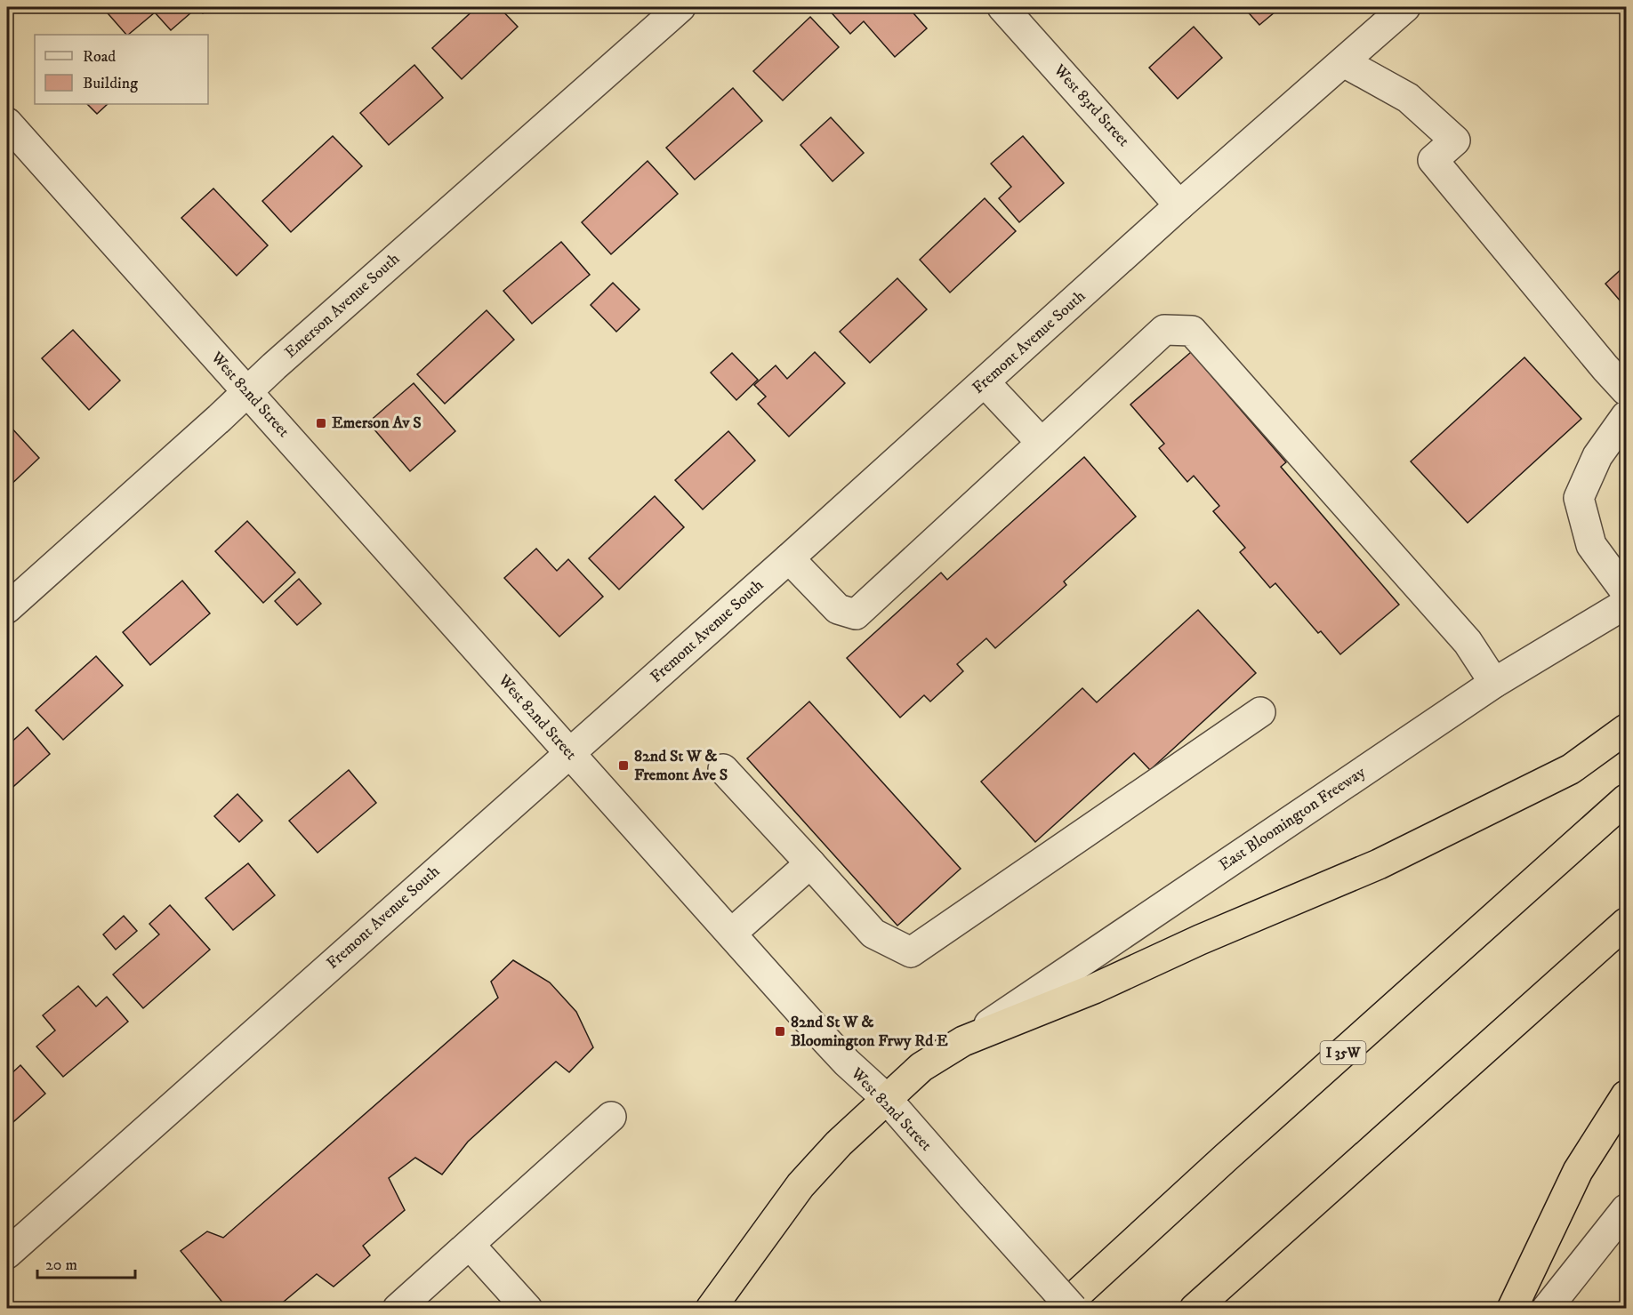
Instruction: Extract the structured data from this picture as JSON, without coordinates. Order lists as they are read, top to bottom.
{
  "streets": {
    "highway": ["I 35W"],
    "street": [
      "West 83rd Street",
      "Emerson Avenue South",
      "Fremont Avenue South",
      "West 82nd Street",
      "East Bloomington Freeway"
    ]
  },
  "crossings": [
    ["West 83rd Street", "Fremont Avenue South"],
    ["Emerson Avenue South", "West 82nd Street"],
    ["Fremont Avenue South", "West 82nd Street"]
  ],
  "places": {
    "transit": ["Emerson Av S", "82nd St W & Fremont Ave S", "82nd St W & Bloomington Frwy Rd E"]
  },
  "legend": ["Road", "Building"],
  "scale_bar": "20 m"
}
